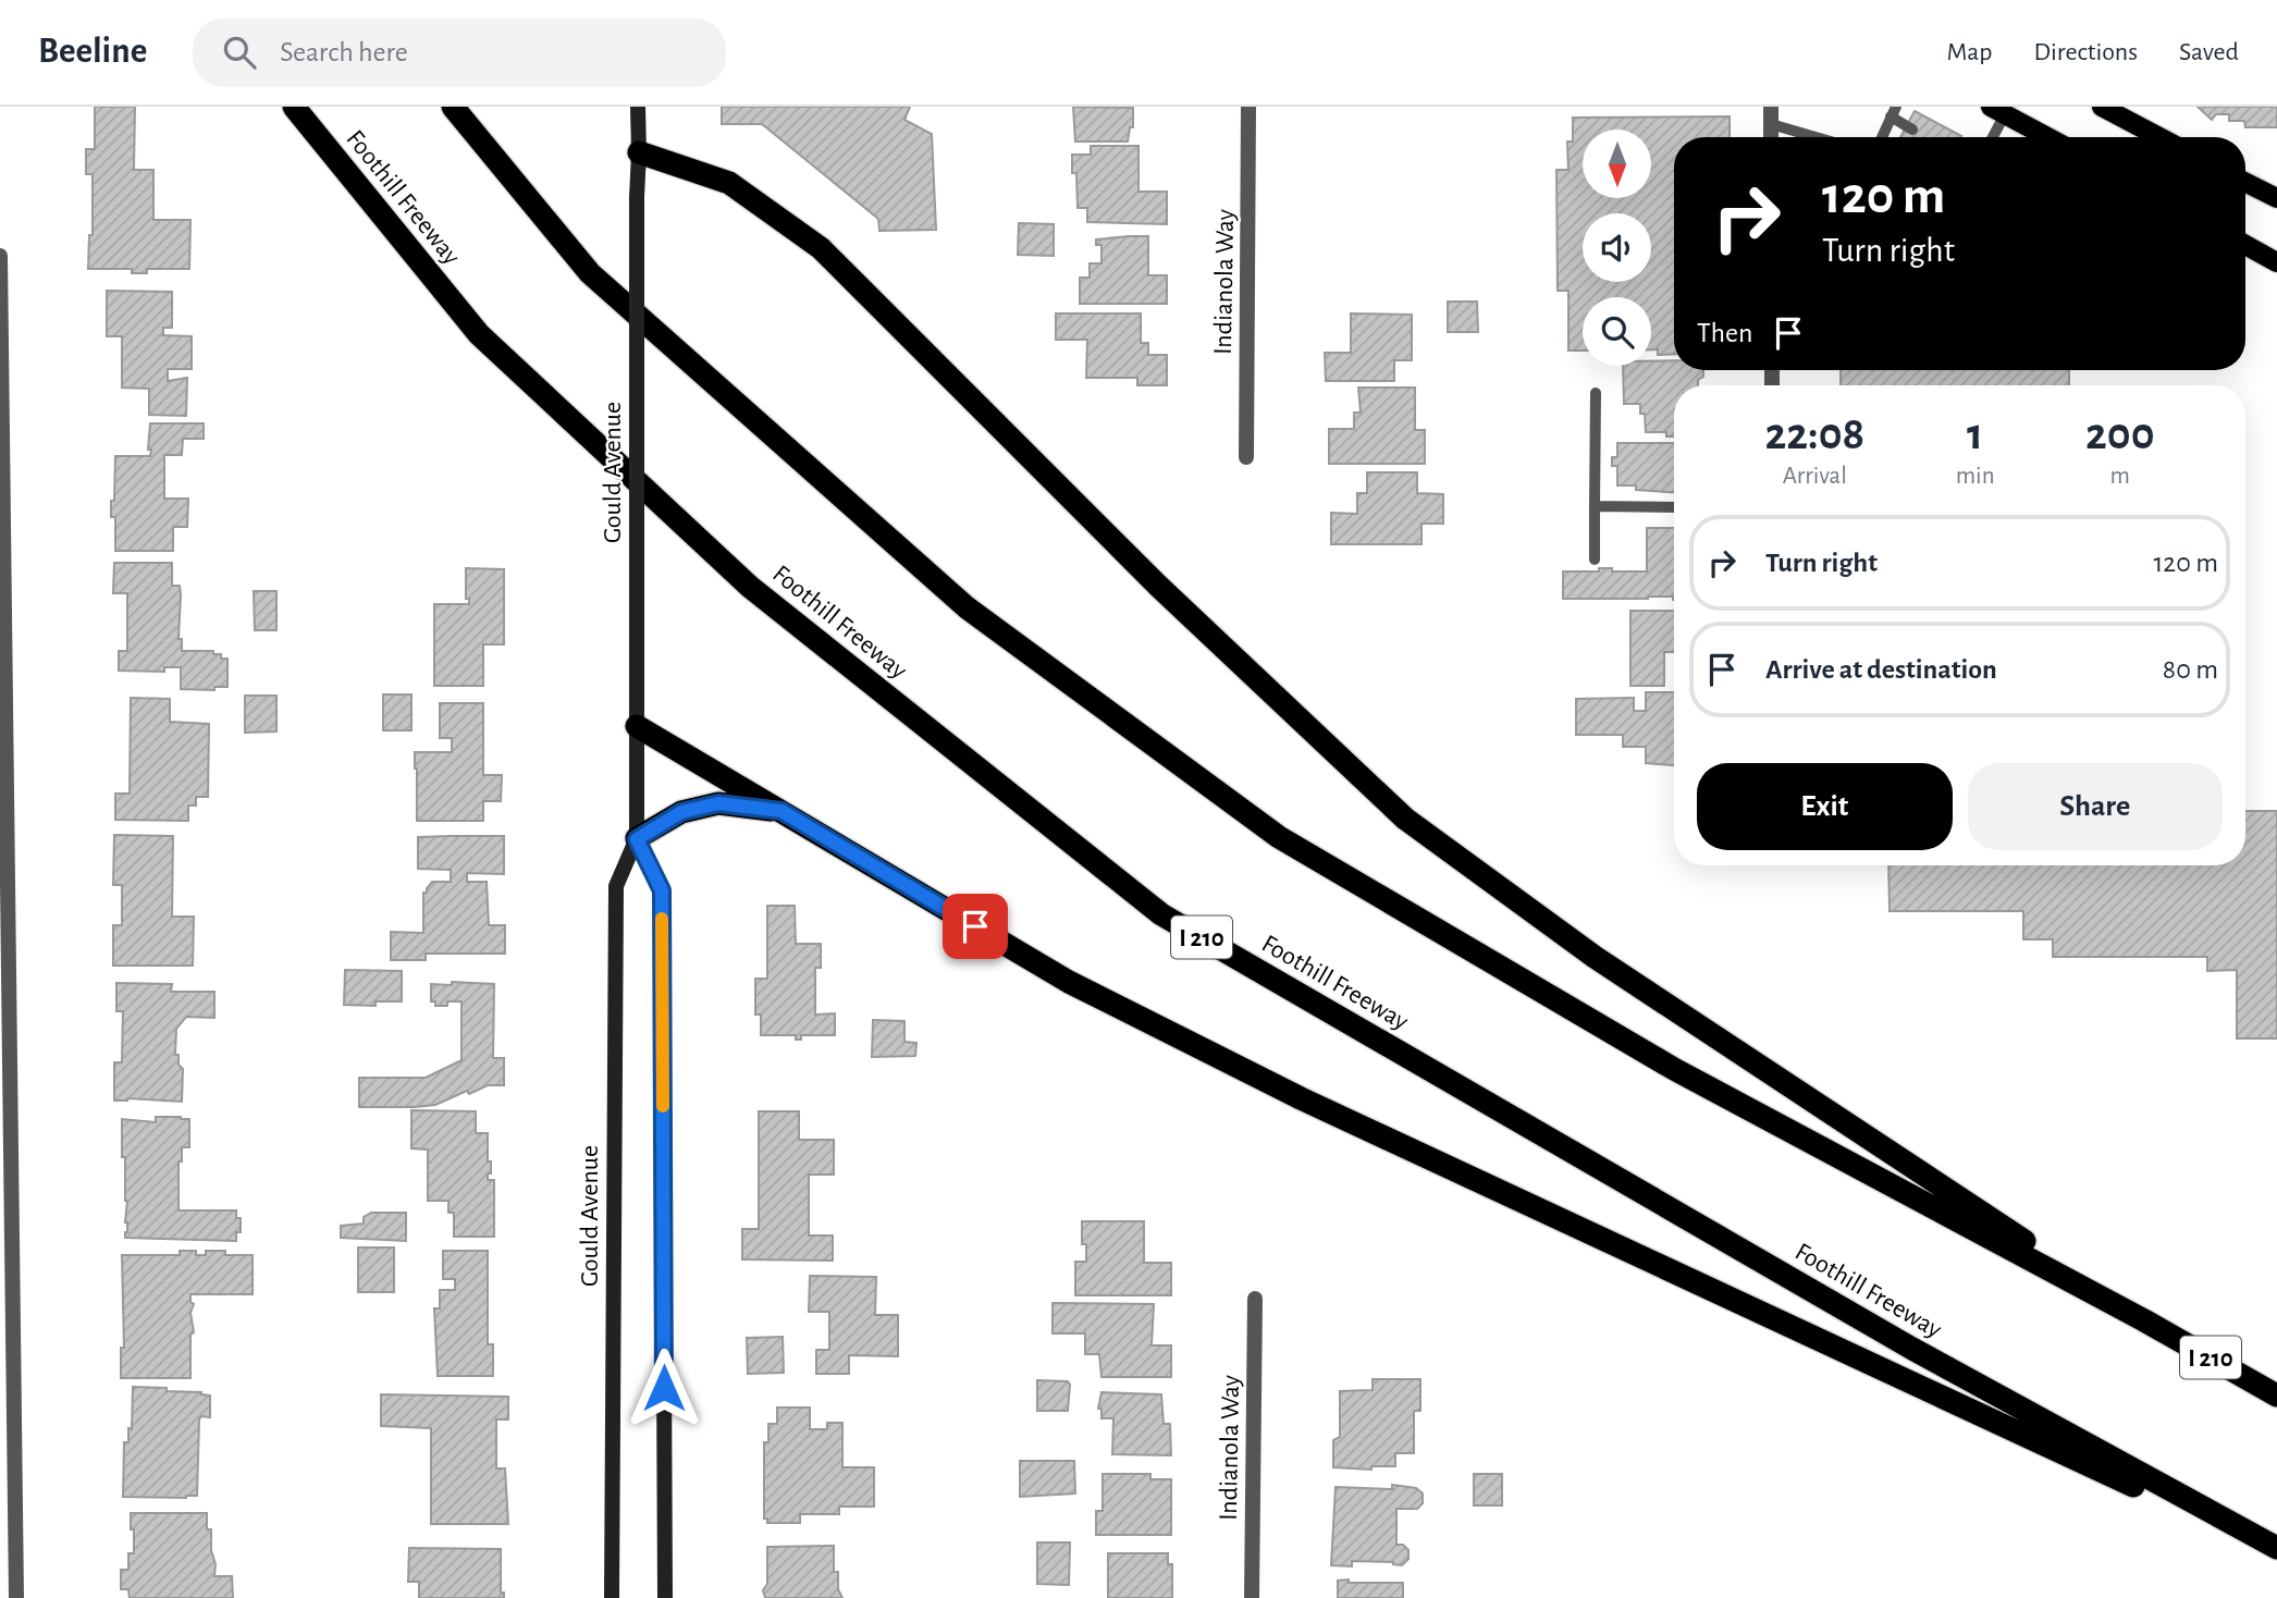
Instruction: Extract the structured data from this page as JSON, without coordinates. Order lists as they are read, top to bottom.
{
  "streets": {
    "highway": ["Foothill Freeway", "I 210"],
    "street": ["Indianola Way", "Gould Avenue"]
  },
  "north": "bottom",
  "page": {
    "header": "Beeline",
    "search": "Search here",
    "nav": ["Map", "Directions", "Saved"],
    "turn": ["120 m", "Turn right"],
    "then": "Then",
    "eta": [
      "22:08",
      "Arrival",
      "1",
      "min",
      "200",
      "m"
    ],
    "list": [
      {
        "name": "Turn right",
        "value": "120 m"
      },
      {
        "name": "Arrive at destination",
        "value": "80 m"
      }
    ],
    "buttons": ["Exit", "Share"]
  }
}
